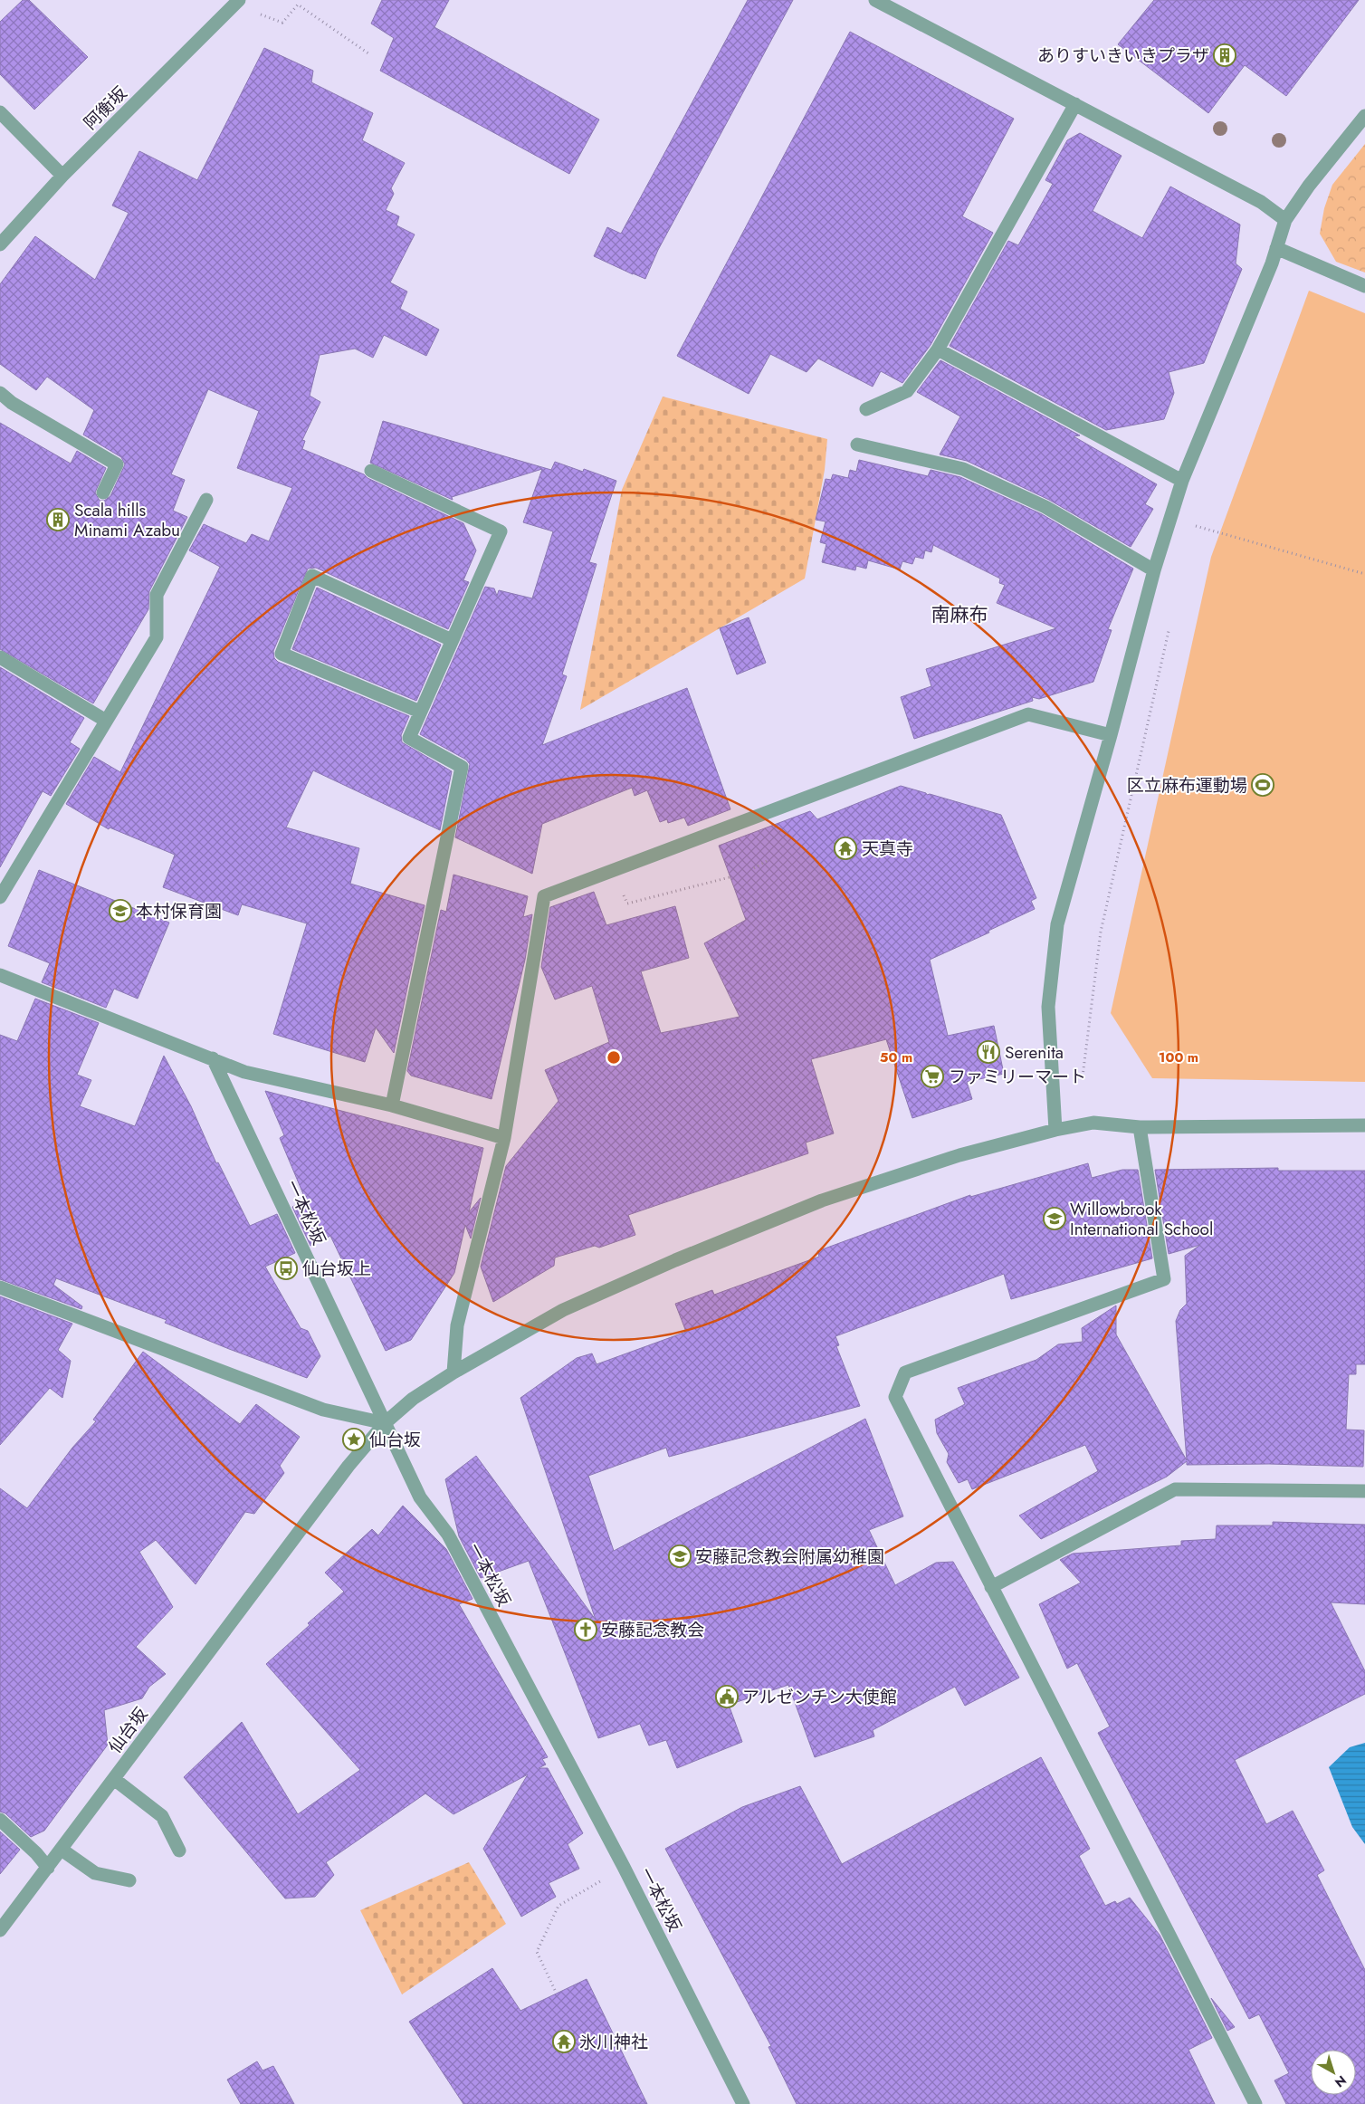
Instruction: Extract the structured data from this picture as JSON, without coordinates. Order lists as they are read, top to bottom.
{
  "streets": {
    "street": ["阿衡坂", "一本松坂", "仙台坂"]
  },
  "crossings": [
    ["一本松坂", "仙台坂"]
  ],
  "districts": ["南麻布"],
  "places": {
    "building": ["ありすいきいきプラザ", "Scala hills Minami Azabu"],
    "sports": ["区立麻布運動場"],
    "temple": ["天真寺", "氷川神社"],
    "school or university": ["本村保育園", "Willowbrook International School", "安藤記念教会附属幼稚園"],
    "restaurant": ["Serenita"],
    "supermarket": ["ファミリーマート"],
    "bus stop": ["仙台坂上"],
    "place": ["仙台坂"],
    "church": ["安藤記念教会"],
    "public building": ["アルゼンチン大使館"]
  },
  "north": "bottom right",
  "rings": ["50 m", "100 m"]
}
